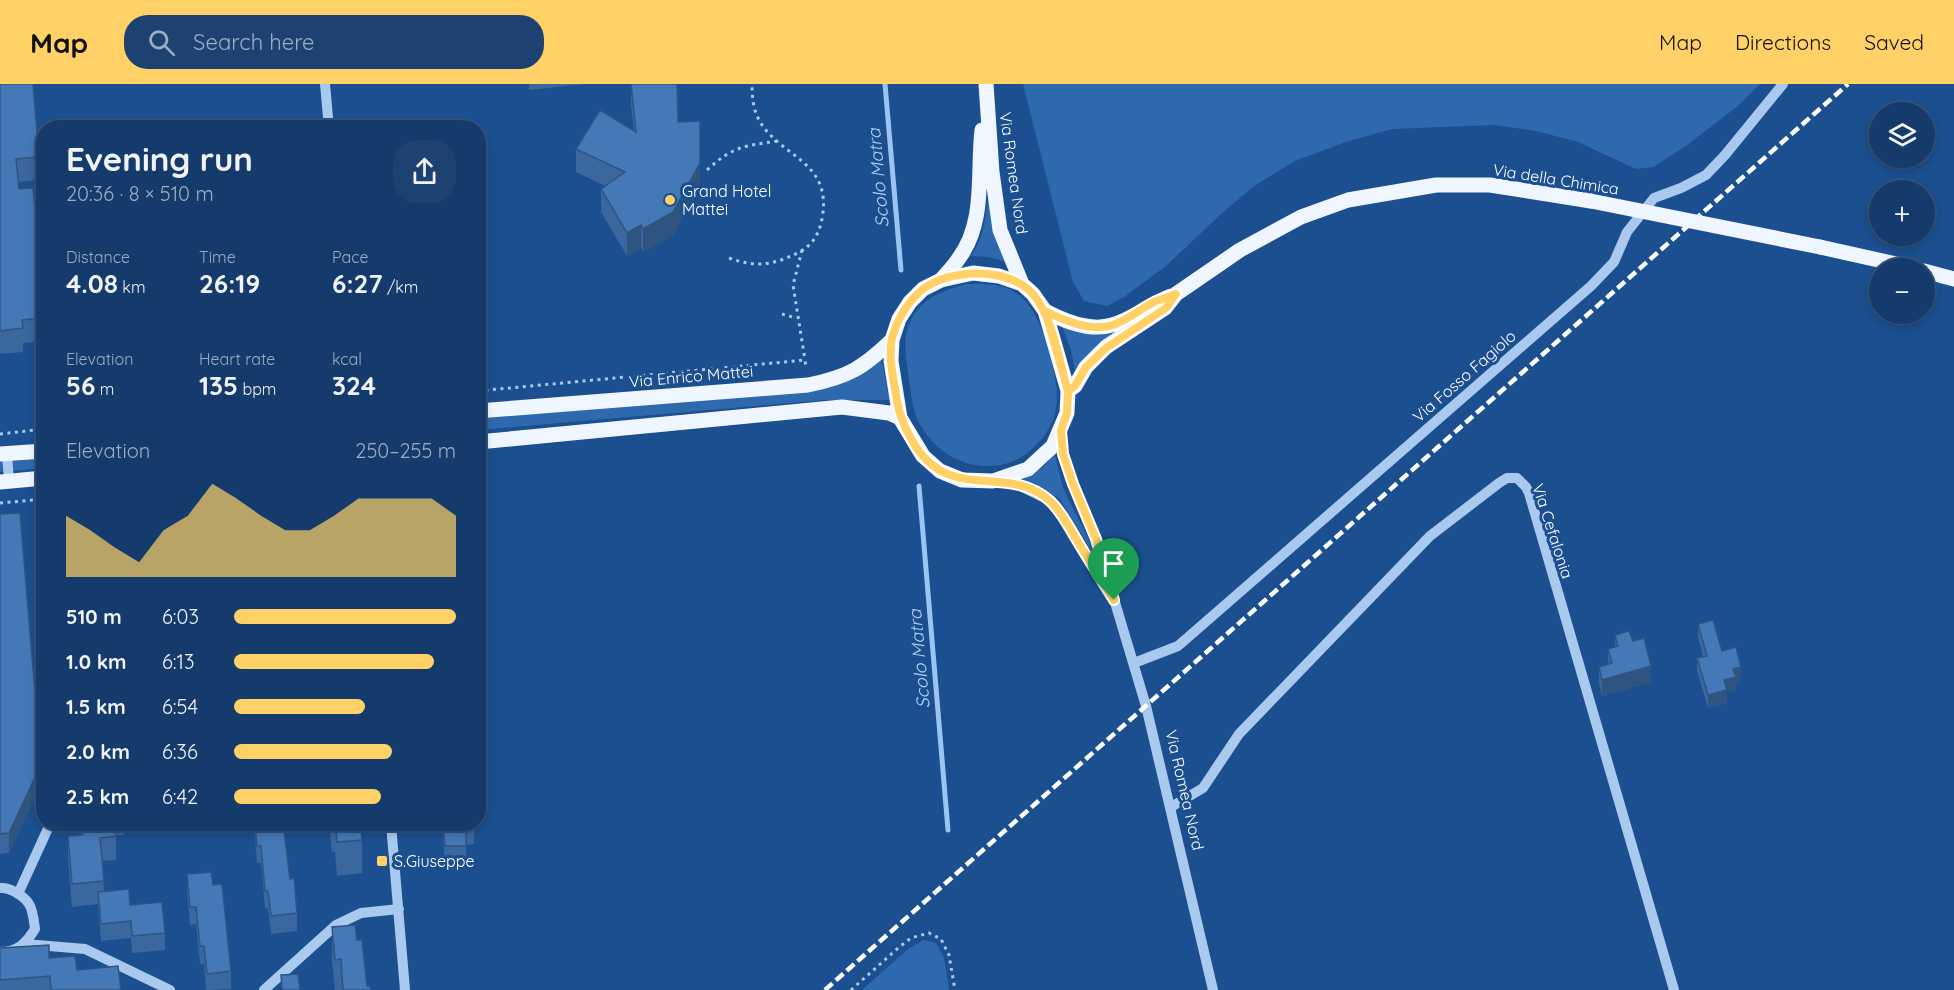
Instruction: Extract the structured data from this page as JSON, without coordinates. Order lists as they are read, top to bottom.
{
  "streets": {
    "main road": ["Via Romea Nord", "Via della Chimica", "Via Enrico Mattei"],
    "street": ["Via Fosso Fagiolo", "Via Cefalonia"]
  },
  "crossings": [
    ["Via Romea Nord", "Via della Chimica"],
    ["Via Romea Nord", "Via Enrico Mattei"],
    ["Via Romea Nord", "Via Fosso Fagiolo"],
    ["Via Romea Nord", "Via Cefalonia"],
    ["Via della Chimica", "Via Enrico Mattei"]
  ],
  "water": ["Scolo Matra"],
  "places": {
    "other": ["Grand Hotel Mattei"],
    "transit": ["S.Giuseppe"]
  },
  "page": {
    "header": "Map",
    "search": "Search here",
    "nav": ["Map", "Directions", "Saved"],
    "map_buttons": ["+", "−"],
    "heading": ["Evening run", "20:36 · 8 × 510 m"],
    "stats": [
      ["Distance", "4.08 km"],
      ["Time", "26:19"],
      ["Pace", "6:27 /km"],
      ["Elevation", "56 m"],
      ["Heart rate", "135 bpm"],
      ["kcal", "324"]
    ],
    "chart": ["Elevation", "250–255 m"],
    "list": [
      {
        "name": "510 m",
        "note": "6:03"
      },
      {
        "name": "1.0 km",
        "note": "6:13"
      },
      {
        "name": "1.5 km",
        "note": "6:54"
      },
      {
        "name": "2.0 km",
        "note": "6:36"
      },
      {
        "name": "2.5 km",
        "note": "6:42"
      }
    ]
  }
}
